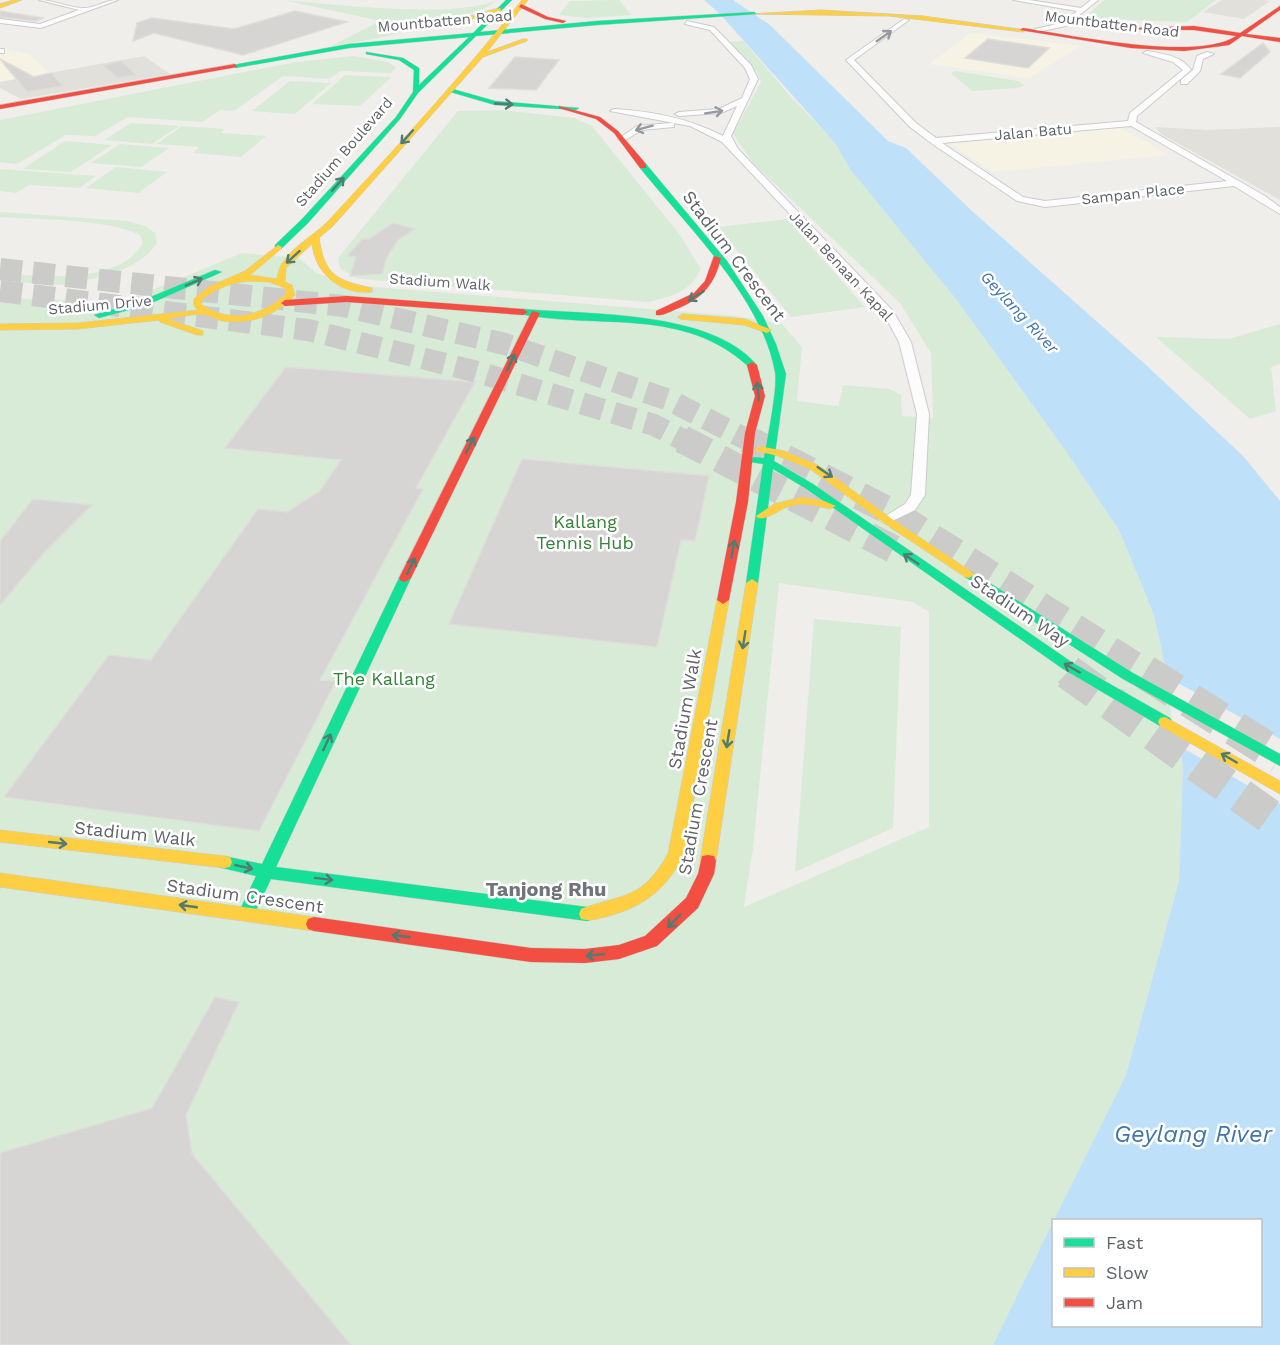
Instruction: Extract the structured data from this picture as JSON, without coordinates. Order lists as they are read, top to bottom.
{
  "streets": {
    "street": [
      "Mountbatten Road",
      "Jalan Batu",
      "Stadium Boulevard",
      "Sampan Place",
      "Stadium Crescent",
      "Jalan Benaan Kapal",
      "Stadium Walk",
      "Stadium Drive",
      "Stadium Way"
    ]
  },
  "crossings": [
    ["Mountbatten Road", "Stadium Boulevard"],
    ["Mountbatten Road", "Jalan Benaan Kapal"],
    ["Jalan Batu", "Sampan Place"],
    ["Stadium Boulevard", "Stadium Walk"],
    ["Stadium Boulevard", "Stadium Drive"],
    ["Stadium Crescent", "Stadium Walk"],
    ["Stadium Crescent", "Stadium Way"],
    ["Jalan Benaan Kapal", "Stadium Way"],
    ["Stadium Walk", "Stadium Way"]
  ],
  "districts": ["Tanjong Rhu"],
  "water": ["Geylang River"],
  "parks": ["Kallang Tennis Hub", "The Kallang"],
  "legend": ["Fast", "Slow", "Jam"]
}
